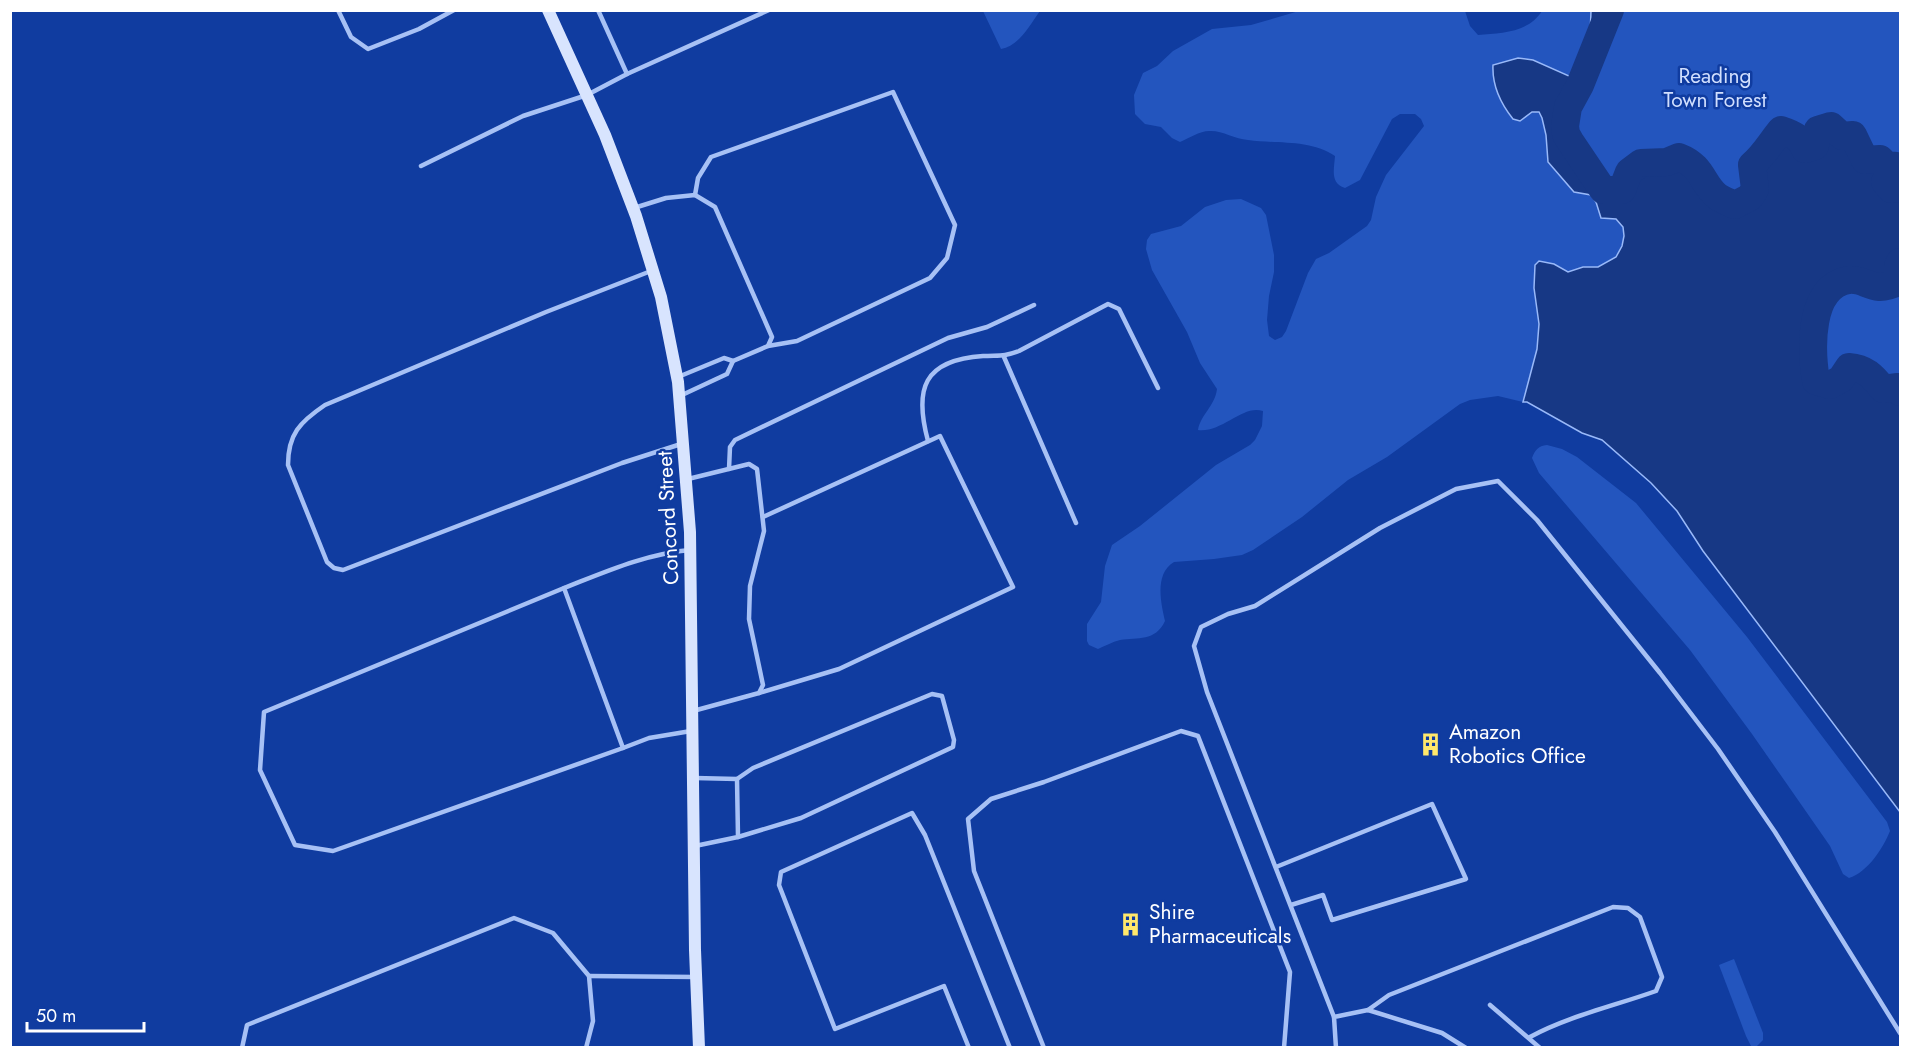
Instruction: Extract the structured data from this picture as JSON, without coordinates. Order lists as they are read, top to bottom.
{
  "streets": {
    "street": ["Concord Street"]
  },
  "parks": ["Reading Town Forest"],
  "places": {
    "building": ["Amazon Robotics Office", "Shire Pharmaceuticals"]
  },
  "scale_bar": "50 m"
}
